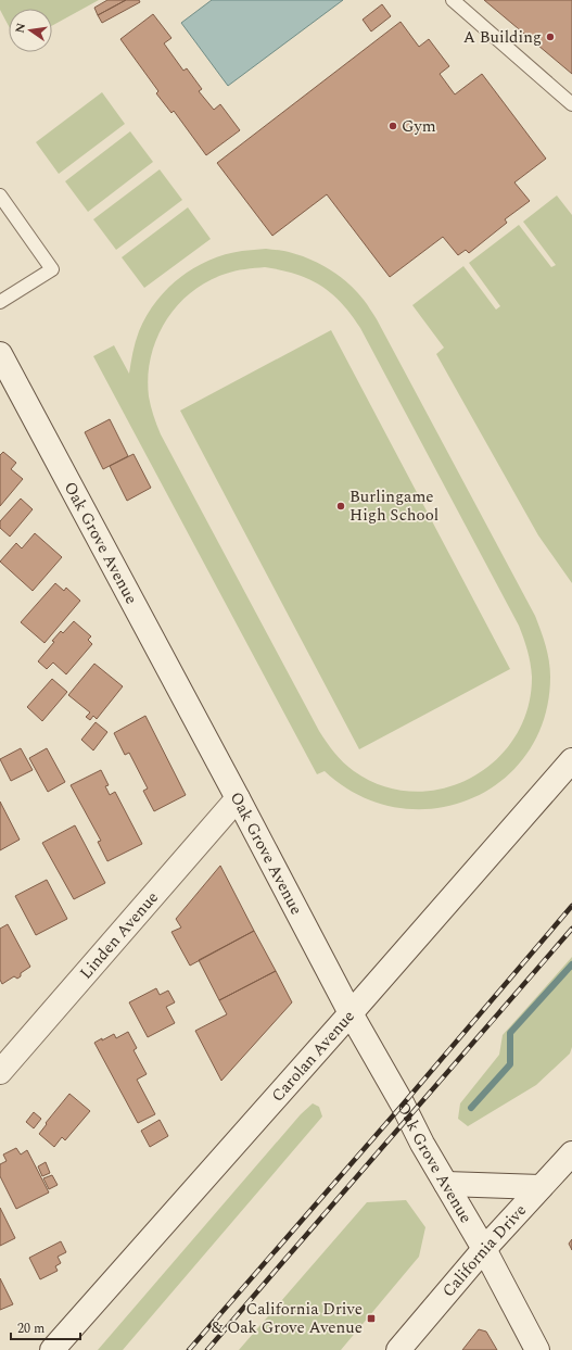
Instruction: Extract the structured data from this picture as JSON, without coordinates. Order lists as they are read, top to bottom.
{
  "streets": {
    "street": [
      "Oak Grove Avenue",
      "Linden Avenue",
      "Carolan Avenue",
      "California Drive"
    ]
  },
  "crossings": [
    ["Oak Grove Avenue", "Linden Avenue"],
    ["Oak Grove Avenue", "Carolan Avenue"],
    ["Oak Grove Avenue", "California Drive"]
  ],
  "places": {
    "other": ["A Building", "Gym", "Burlingame High School"],
    "transit": ["California Drive & Oak Grove Avenue"]
  },
  "scale_bar": "20 m",
  "north": "left"
}
